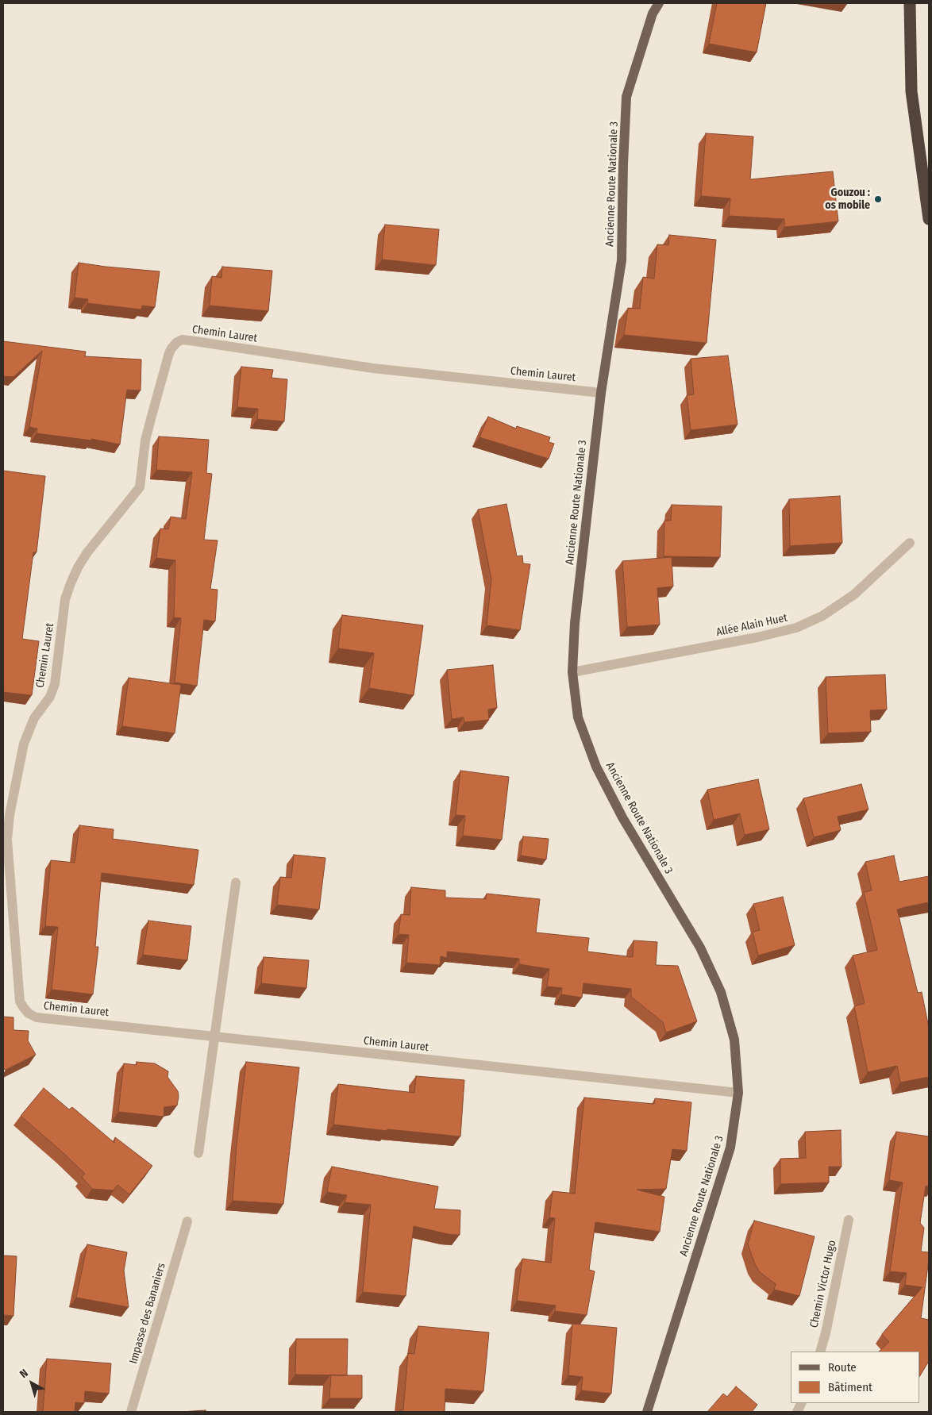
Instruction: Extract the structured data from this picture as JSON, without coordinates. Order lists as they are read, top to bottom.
{
  "streets": {
    "main road": ["Ancienne Route Nationale 3"],
    "street": [
      "Chemin Lauret",
      "Allée Alain Huet",
      "Chemin Victor Hugo",
      "Impasse des Bananiers"
    ]
  },
  "crossings": [
    ["Ancienne Route Nationale 3", "Chemin Lauret"],
    ["Ancienne Route Nationale 3", "Allée Alain Huet"]
  ],
  "places": ["Gouzou : os mobile"],
  "legend": ["Route", "Bâtiment"],
  "north": "top left"
}
